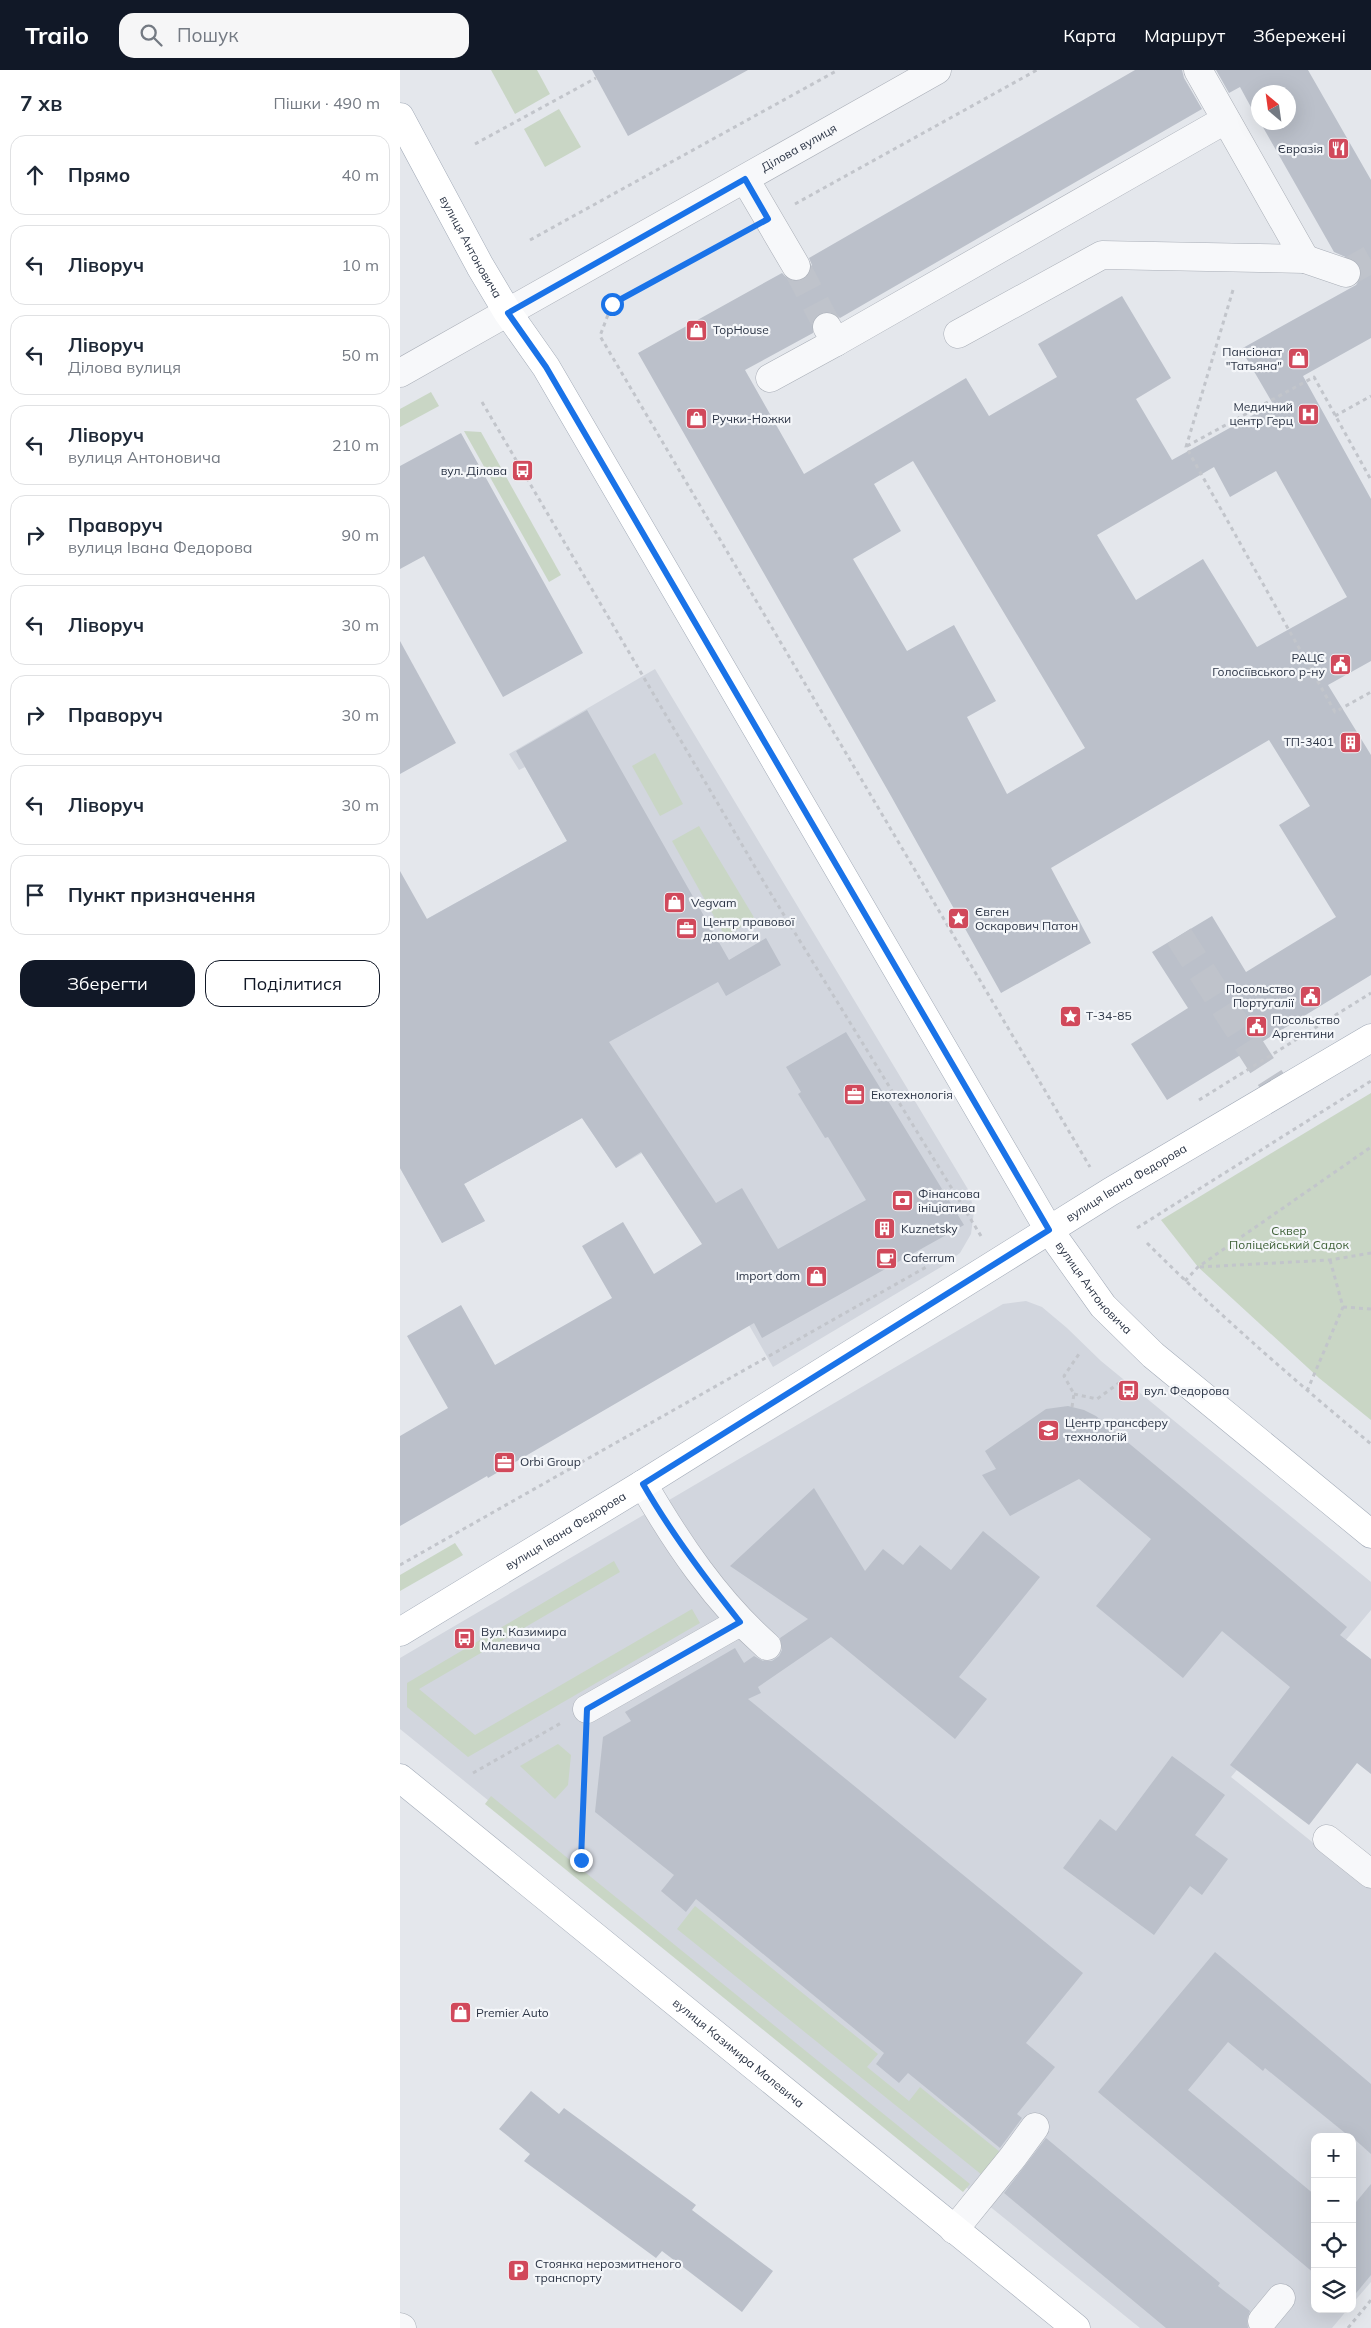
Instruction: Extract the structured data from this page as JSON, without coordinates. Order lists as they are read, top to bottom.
{
  "streets": {
    "main road": ["вулиця Антоновича", "вулиця Івана Федорова", "вулиця Казимира Малевича"],
    "street": ["Ділова вулиця"]
  },
  "crossings": [
    ["Ділова вулиця", "вулиця Антоновича"],
    ["вулиця Антоновича", "вулиця Івана Федорова"]
  ],
  "parks": ["Сквер Поліцейський Садок"],
  "places": {
    "restaurant": ["Євразія"],
    "shop": [
      "TopHouse",
      "Пансіонат \"Татьяна\"",
      "Ручки-Ножки",
      "Vegvam",
      "Import dom",
      "Premier Auto"
    ],
    "hospital": ["Медичний центр Герц"],
    "bus stop": ["вул. Ділова", "вул. Федорова", "Вул. Казимира Малевича"],
    "public building": ["РАЦС Голосіївського р-ну", "Посольство Португалії", "Посольство Аргентини"],
    "building": ["ТП-3401", "Kuznetsky"],
    "place": ["Євген Оскарович Патон", "Т-34-85"],
    "office": ["Центр правової допомоги", "Екотехнологія", "Orbi Group"],
    "bank": ["Фінансова ініціатива"],
    "cafe": ["Caferrum"],
    "school or university": ["Центр трансферу технологій"],
    "parking": ["Стоянка нерозмитненого транспорту"]
  },
  "north": "top left",
  "page": {
    "header": "Trailo",
    "search": "Пошук",
    "nav": ["Карта", "Маршрут", "Збережені"],
    "heading": ["7 хв", "Пішки · 490 m"],
    "list": [
      ["Прямо", "40 m"],
      ["Ліворуч", "10 m"],
      ["Ліворуч", "Ділова вулиця", "50 m"],
      ["Ліворуч", "вулиця Антоновича", "210 m"],
      ["Праворуч", "вулиця Івана Федорова", "90 m"],
      ["Ліворуч", "30 m"],
      ["Праворуч", "30 m"],
      ["Ліворуч", "30 m"],
      "Пункт призначення"
    ],
    "buttons": ["Зберегти", "Поділитися"],
    "map_buttons": ["+", "−"]
  }
}
